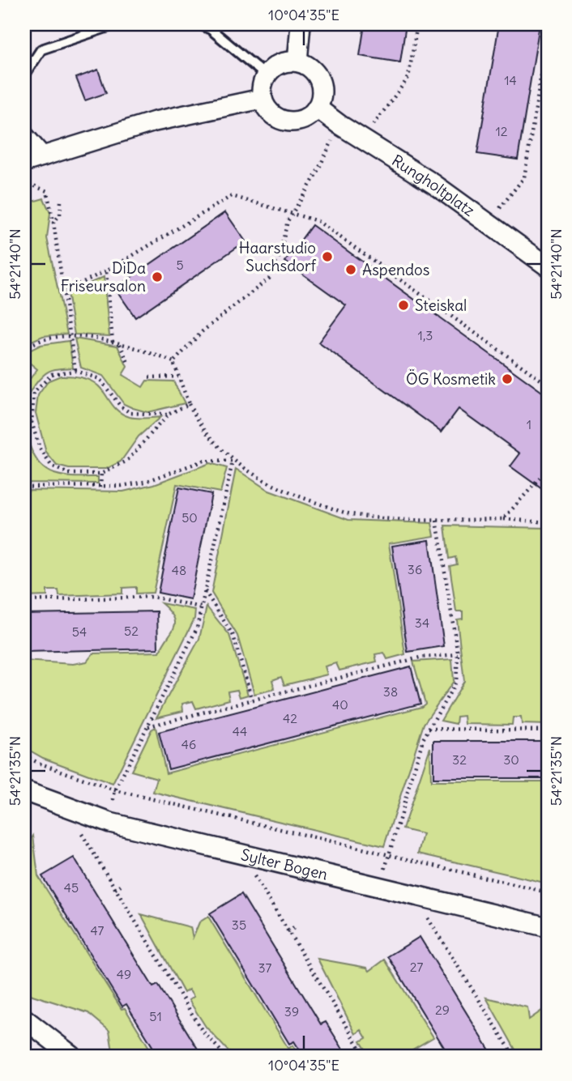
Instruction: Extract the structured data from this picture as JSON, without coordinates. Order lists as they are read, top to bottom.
{
  "streets": {
    "street": ["Rungholtplatz", "Sylter Bogen"]
  },
  "places": [
    "Haarstudio Suchsdorf",
    "Aspendos",
    "DiDa Friseursalon",
    "Steiskal",
    "ÖG Kosmetik"
  ],
  "house_numbers": [
    "14",
    "12",
    "5",
    "1,3",
    "1",
    "50",
    "36",
    "48",
    "34",
    "52",
    "54",
    "38",
    "40",
    "42",
    "44",
    "46",
    "32",
    "30",
    "45",
    "35",
    "47",
    "27",
    "37",
    "49",
    "29",
    "39",
    "51"
  ],
  "coordinates": ["10°04'35\"E", "54°21'40\"N", "54°21'35\"N"]
}
